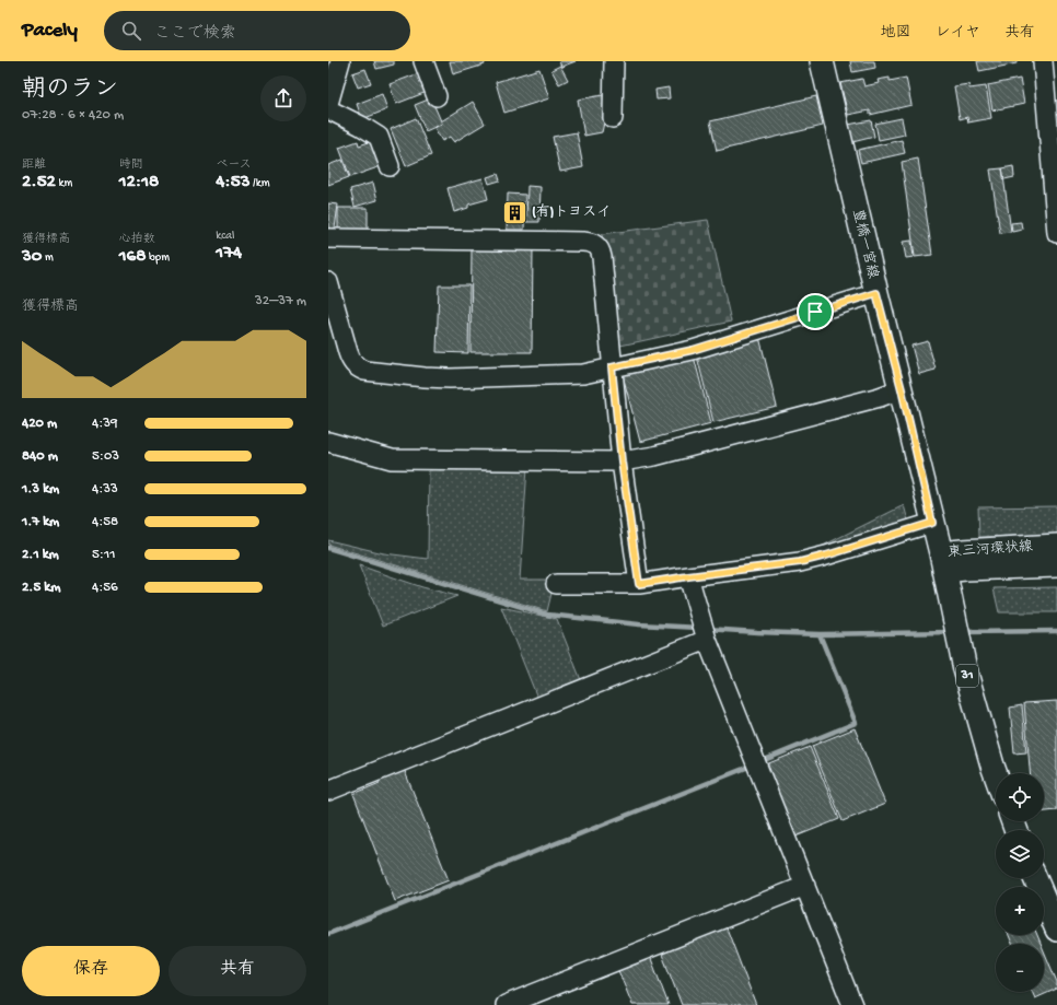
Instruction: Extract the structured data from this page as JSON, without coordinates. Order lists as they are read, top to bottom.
{
  "streets": {
    "main road": ["豊橋一宮線", "東三河環状線", "31"]
  },
  "crossings": [
    ["豊橋一宮線", "東三河環状線"]
  ],
  "places": {
    "building": ["(有)トヨスイ"]
  },
  "page": {
    "header": "Pacely",
    "search": "ここで検索",
    "nav": ["地図", "レイヤ", "共有"],
    "heading": ["朝のラン", "07:28 · 6 × 420 m"],
    "stats": [
      ["距離", "2.52 km"],
      ["時間", "12:18"],
      ["ペース", "4:53 /km"],
      ["獲得標高", "30 m"],
      ["心拍数", "168 bpm"],
      ["kcal", "174"]
    ],
    "chart": ["獲得標高", "32–37 m"],
    "list": [
      {
        "name": "420 m",
        "note": "4:39"
      },
      {
        "name": "840 m",
        "note": "5:03"
      },
      {
        "name": "1.3 km",
        "note": "4:33"
      },
      {
        "name": "1.7 km",
        "note": "4:58"
      },
      {
        "name": "2.1 km",
        "note": "5:11"
      },
      {
        "name": "2.5 km",
        "note": "4:56"
      }
    ],
    "map_buttons": ["+", "−"],
    "buttons": ["保存", "共有"]
  }
}
